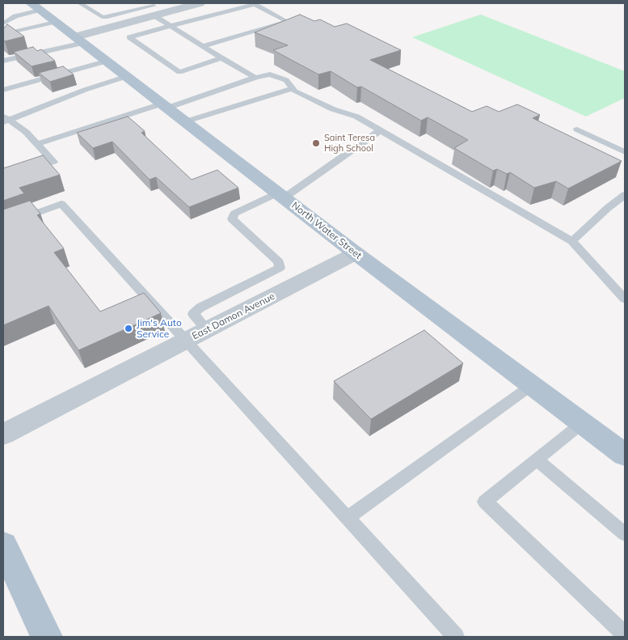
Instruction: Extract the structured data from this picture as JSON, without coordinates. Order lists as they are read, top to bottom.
{
  "streets": {
    "main road": ["North Water Street"],
    "street": ["East Damon Avenue"]
  },
  "crossings": [
    ["North Water Street", "East Damon Avenue"]
  ],
  "places": ["Saint Teresa High School", "Jim's Auto Service"]
}
